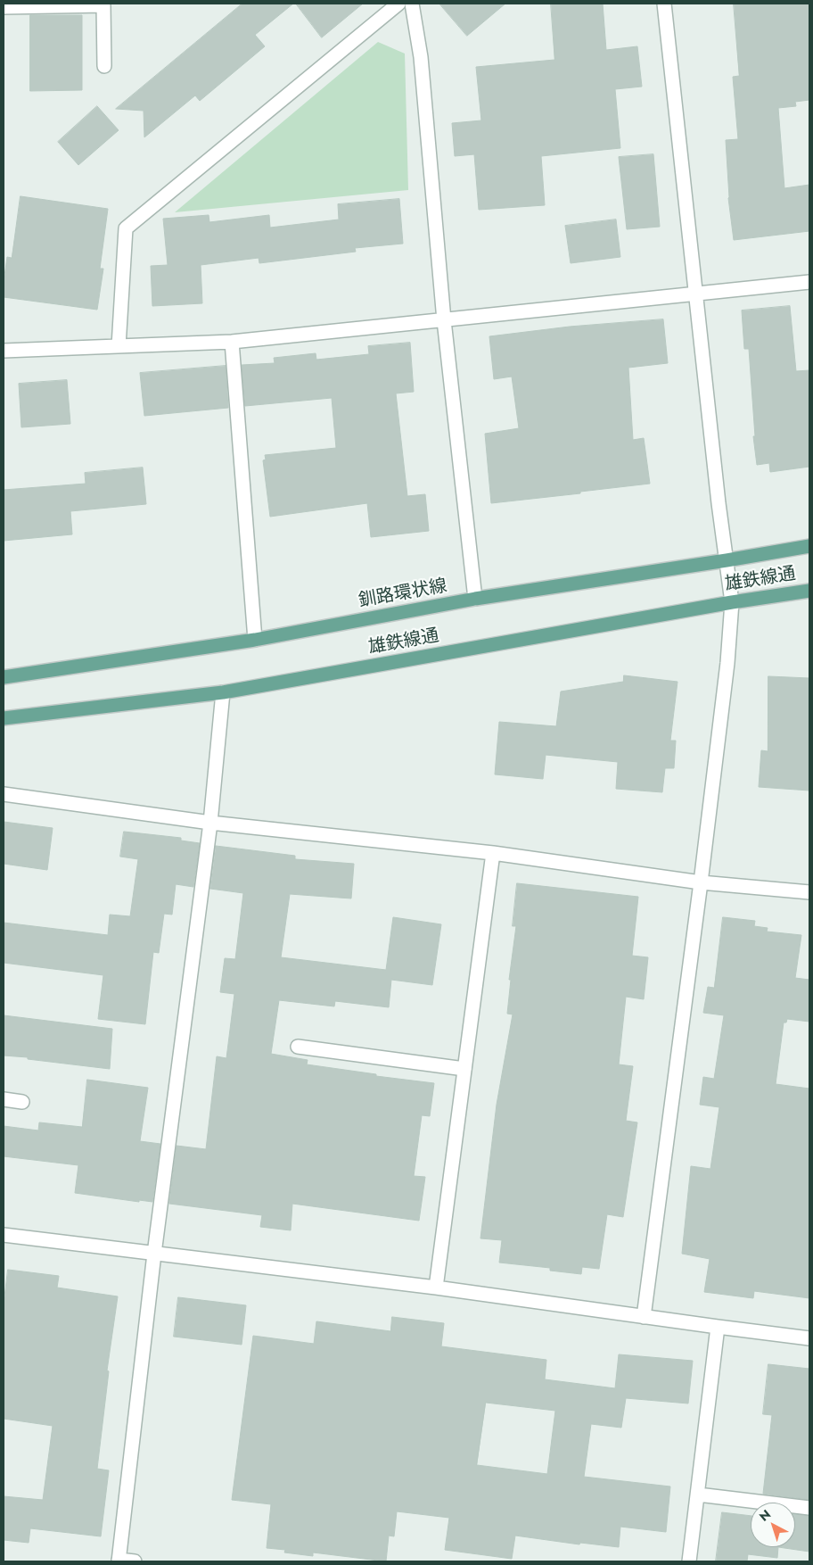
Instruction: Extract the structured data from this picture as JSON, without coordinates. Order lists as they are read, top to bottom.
{
  "streets": {
    "main road": ["雄鉄線通", "釧路環状線"]
  },
  "north": "top left"
}
